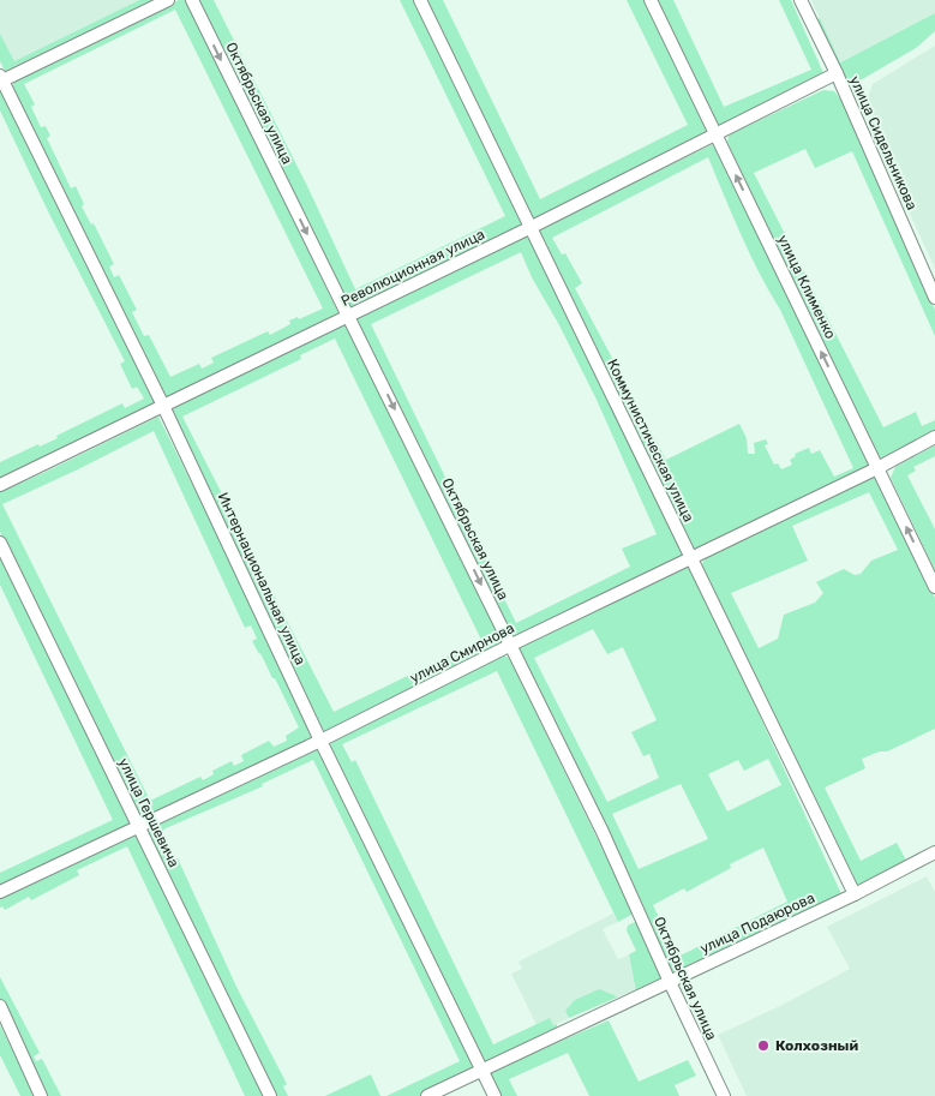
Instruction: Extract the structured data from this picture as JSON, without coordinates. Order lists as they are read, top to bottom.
{
  "streets": {
    "street": [
      "Октябрьская улица",
      "улица Сидельникова",
      "Революционная улица",
      "улица Клименко",
      "Коммунистическая улица",
      "Интернациональная улица",
      "улица Смирнова",
      "улица Гершевича",
      "улица Подаюрова"
    ]
  },
  "crossings": [
    ["Октябрьская улица", "Революционная улица"],
    ["Октябрьская улица", "улица Смирнова"],
    ["Октябрьская улица", "улица Подаюрова"],
    ["улица Сидельникова", "Революционная улица"],
    ["Революционная улица", "улица Клименко"],
    ["Революционная улица", "Коммунистическая улица"],
    ["Революционная улица", "Интернациональная улица"],
    ["улица Клименко", "улица Смирнова"],
    ["Коммунистическая улица", "улица Смирнова"],
    ["Коммунистическая улица", "улица Подаюрова"],
    ["Интернациональная улица", "улица Смирнова"],
    ["Интернациональная улица", "улица Подаюрова"],
    ["улица Смирнова", "улица Гершевича"]
  ],
  "one_way": ["Октябрьская улица", "улица Клименко"],
  "places": ["Колхозный"]
}
